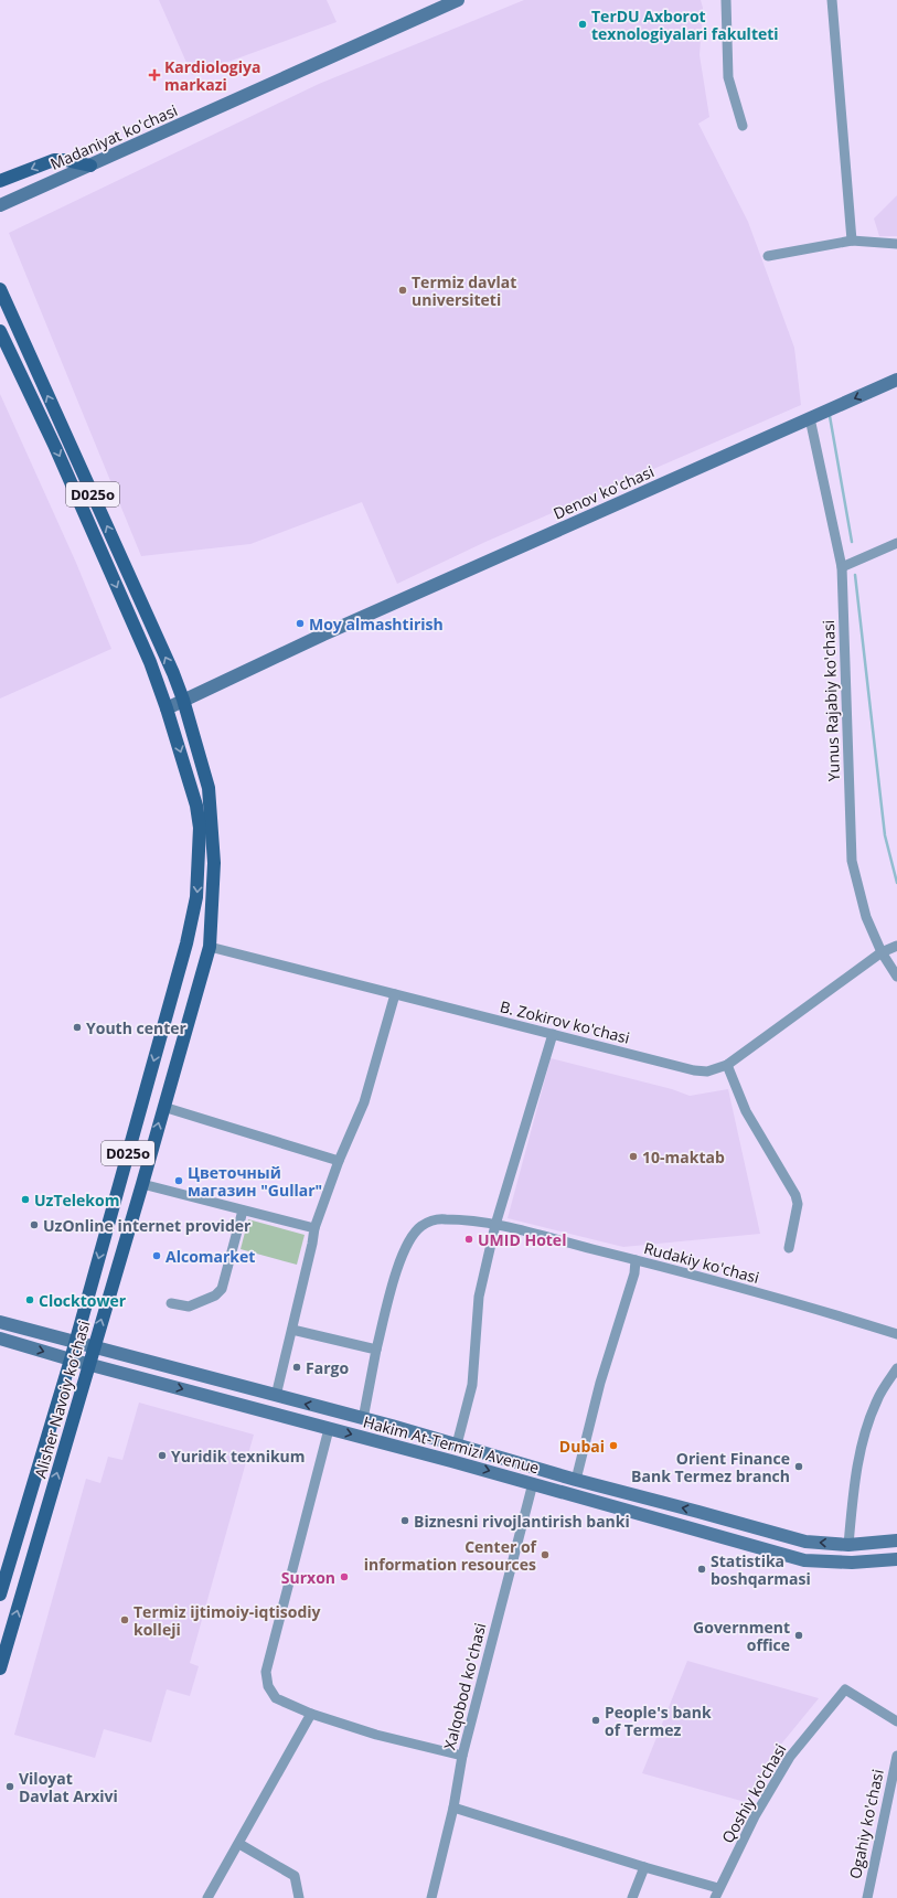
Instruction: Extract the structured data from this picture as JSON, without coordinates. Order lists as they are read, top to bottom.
{
  "streets": {
    "main road": [
      "Madaniyat ko'chasi",
      "Denov ko'chasi",
      "D025o",
      "Alisher Navoiy ko’chasi",
      "Hakim At-Termizi Avenue"
    ],
    "street": [
      "Yunus Rajabiy ko'chasi",
      "B. Zokirov ko'chasi",
      "Rudakiy ko'chasi",
      "Xalqobod ko'chasi",
      "Qoshiy ko'chasi",
      "Ogahiy ko'chasi"
    ]
  },
  "crossings": [
    ["Denov ko'chasi", "D025o"],
    ["Denov ko'chasi", "Yunus Rajabiy ko'chasi"],
    ["Denov ko'chasi", "Alisher Navoiy ko’chasi"],
    ["D025o", "Alisher Navoiy ko’chasi"],
    ["Yunus Rajabiy ko'chasi", "B. Zokirov ko'chasi"],
    ["B. Zokirov ko'chasi", "Alisher Navoiy ko’chasi"],
    ["Rudakiy ko'chasi", "Hakim At-Termizi Avenue"],
    ["Alisher Navoiy ko’chasi", "Hakim At-Termizi Avenue"],
    ["Hakim At-Termizi Avenue", "Xalqobod ko'chasi"]
  ],
  "places": {
    "other": [
      "TerDU Axborot texnologiyalari fakulteti",
      "Termiz davlat universiteti",
      "Moy almashtirish",
      "Youth center",
      "10-maktab",
      "Цветочный магазин \"Gullar\"",
      "UzTelekom",
      "UzOnline internet provider",
      "UMID Hotel",
      "Alcomarket",
      "Clocktower",
      "Fargo",
      "Dubai",
      "Yuridik texnikum",
      "Orient Finance Bank Termez branch",
      "Biznesni rivojlantirish banki",
      "Center of information resources",
      "Statistika boshqarmasi",
      "Surxon",
      "Termiz ijtimoiy-iqtisodiy kolleji",
      "Government office",
      "People's bank of Termez",
      "Viloyat Davlat Arxivi"
    ],
    "health": ["Kardiologiya markazi"]
  }
}
